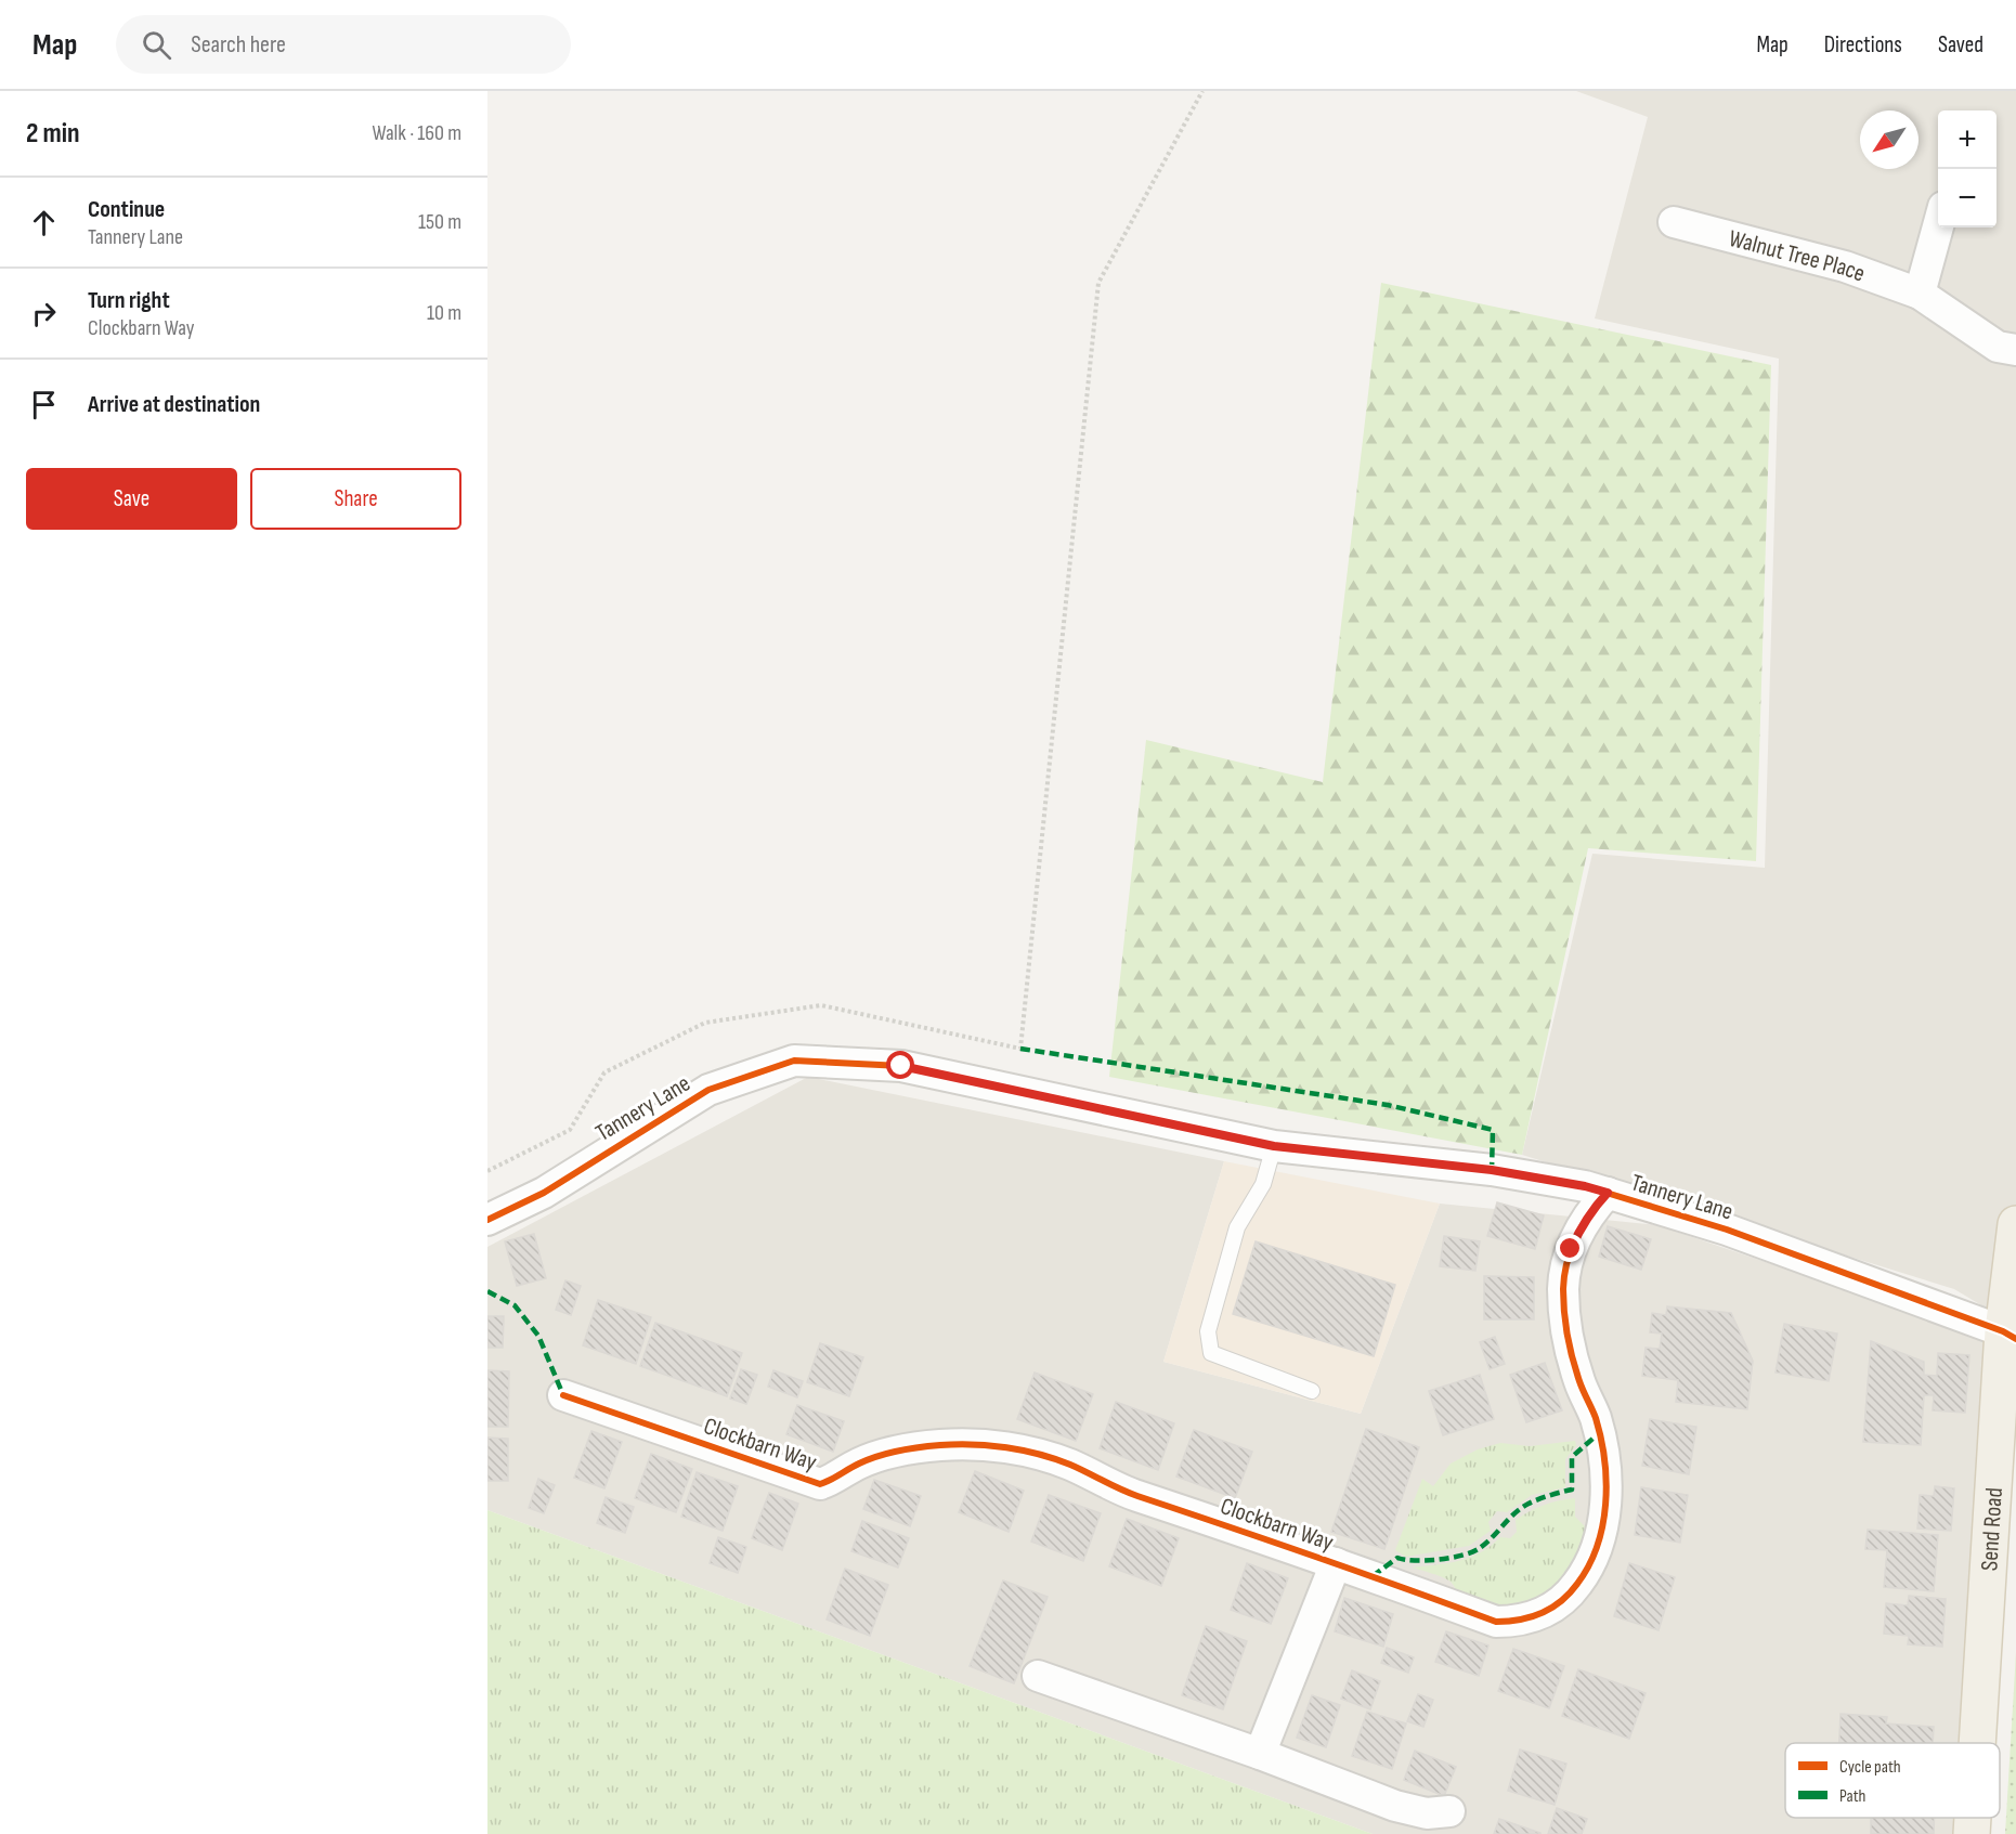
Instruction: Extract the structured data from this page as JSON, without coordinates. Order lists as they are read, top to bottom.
{
  "streets": {
    "main road": ["Send Road"],
    "street": ["Walnut Tree Place", "Tannery Lane", "Clockbarn Way"]
  },
  "crossings": [
    ["Tannery Lane", "Clockbarn Way"],
    ["Tannery Lane", "Send Road"]
  ],
  "legend": ["Cycle path", "Path"],
  "north": "bottom left",
  "page": {
    "header": "Map",
    "search": "Search here",
    "nav": ["Map", "Directions", "Saved"],
    "heading": ["2 min", "Walk · 160 m"],
    "map_buttons": ["+", "−"],
    "list": [
      ["Continue", "Tannery Lane", "150 m"],
      ["Turn right", "Clockbarn Way", "10 m"],
      "Arrive at destination"
    ],
    "buttons": ["Save", "Share"]
  }
}
